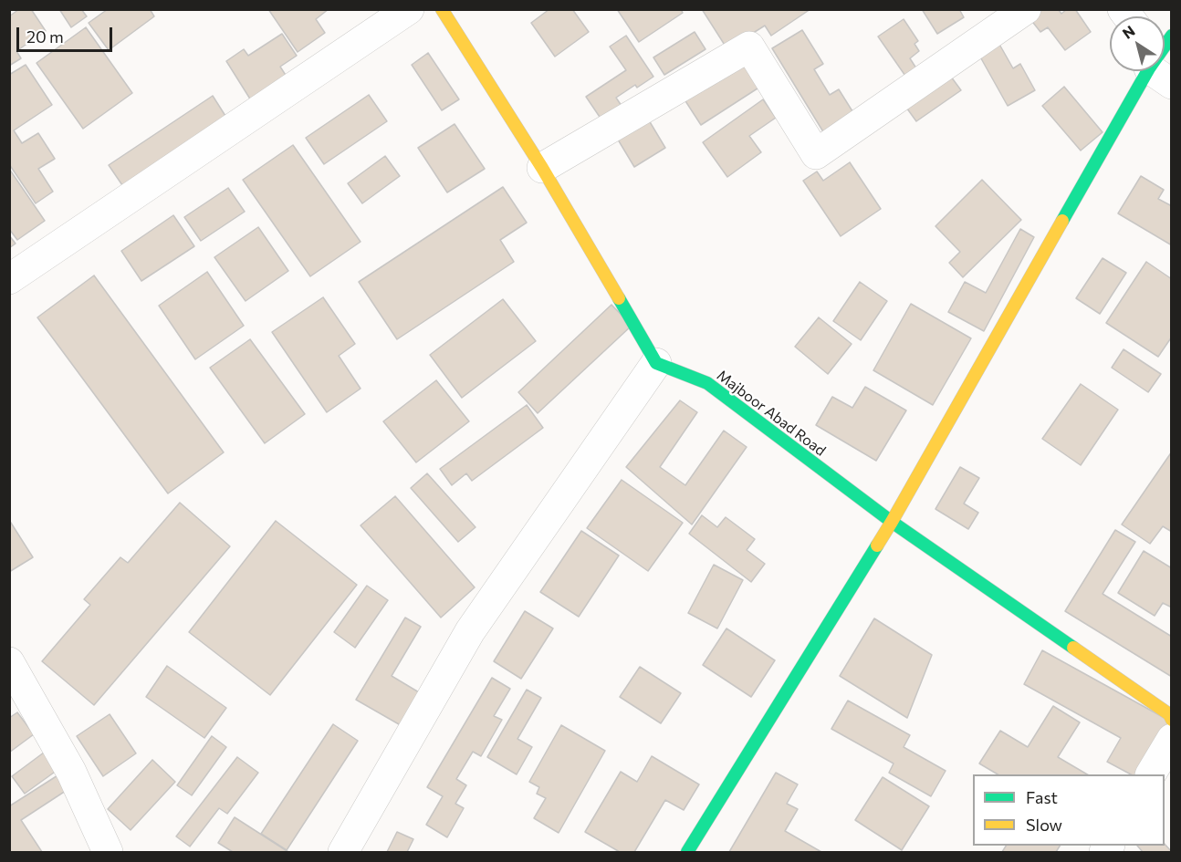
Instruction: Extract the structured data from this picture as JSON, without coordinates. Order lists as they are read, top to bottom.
{
  "streets": {
    "street": ["Majboor Abad Road"]
  },
  "legend": ["Fast", "Slow"],
  "scale_bar": "20 m",
  "north": "top left"
}
